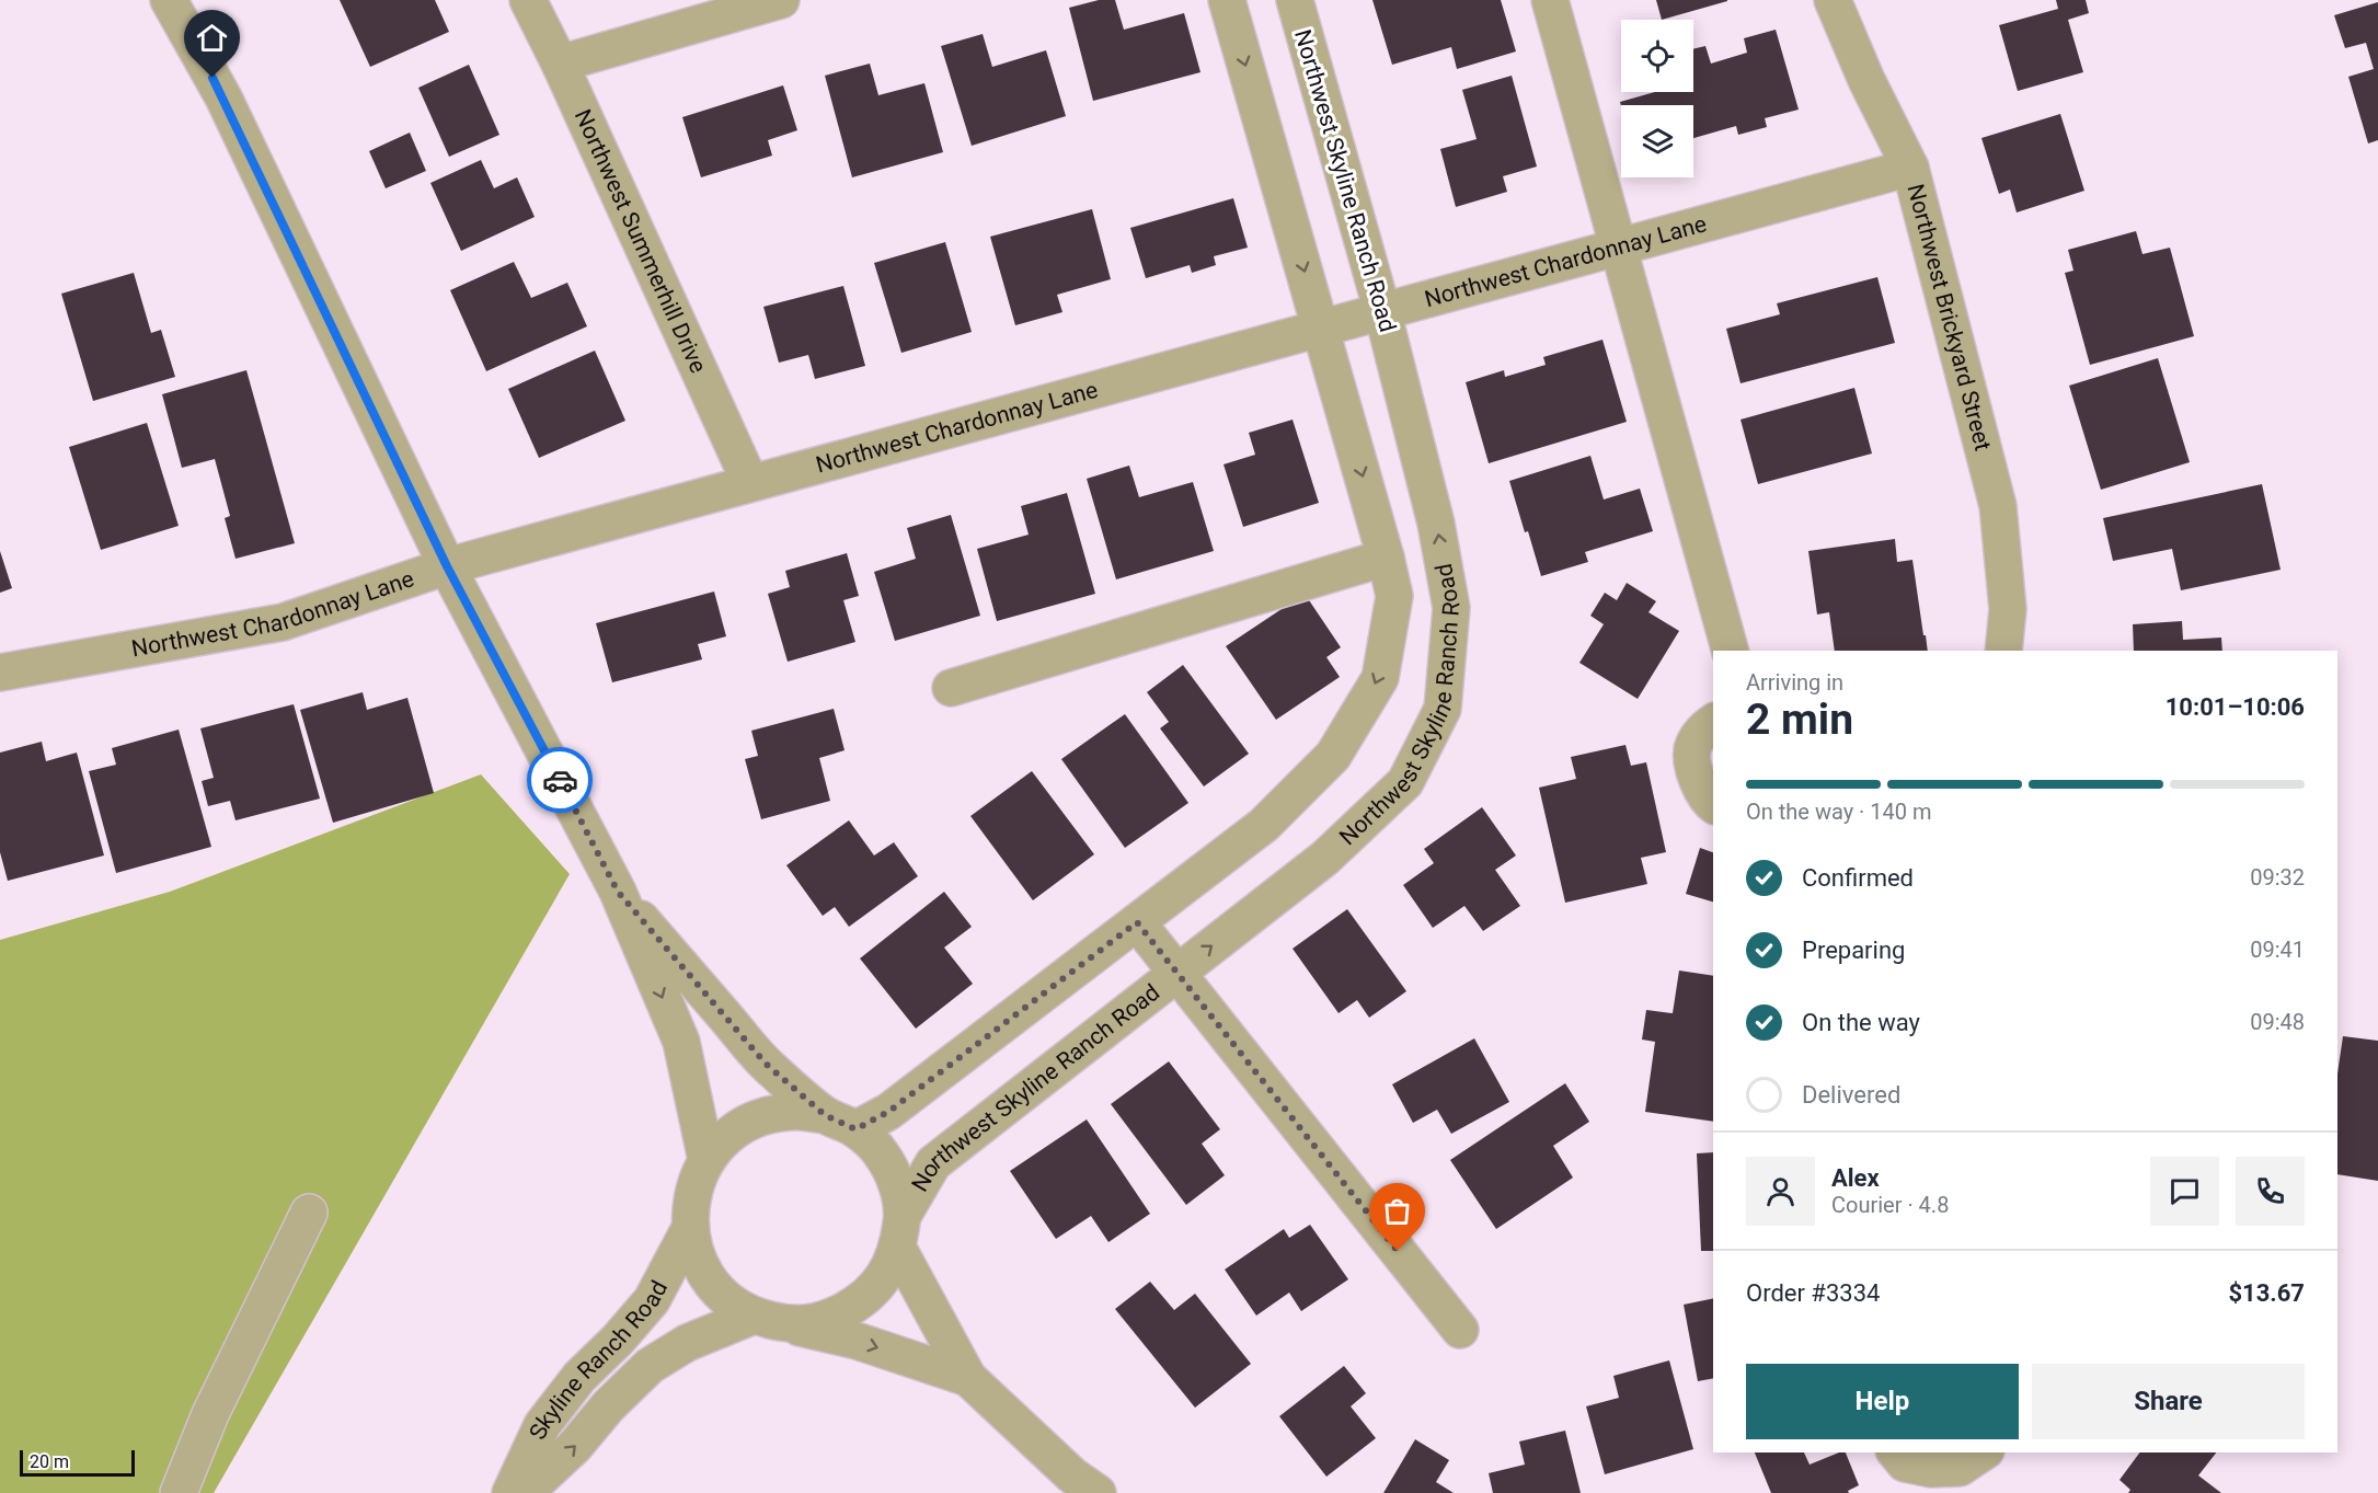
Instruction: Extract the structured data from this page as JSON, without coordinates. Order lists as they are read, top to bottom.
{
  "streets": {
    "street": [
      "Northwest Skyline Ranch Road",
      "Northwest Summerhill Drive",
      "Northwest Chardonnay Lane",
      "Northwest Brickyard Street",
      "Skyline Ranch Road"
    ]
  },
  "crossings": [
    ["Northwest Skyline Ranch Road", "Northwest Chardonnay Lane"],
    ["Northwest Skyline Ranch Road", "Skyline Ranch Road"],
    ["Northwest Summerhill Drive", "Northwest Chardonnay Lane"],
    ["Northwest Chardonnay Lane", "Northwest Brickyard Street"]
  ],
  "scale_bar": "20 m",
  "page": {
    "heading": ["2 min", "Arriving in", "10:01–10:06"],
    "panel": [
      "Alex",
      "Courier · 4.8",
      "Order #3334",
      "$13.67"
    ],
    "bar": "On the way · 140 m",
    "list": [
      ["Confirmed", "09:32"],
      ["Preparing", "09:41"],
      ["On the way", "09:48"],
      "Delivered"
    ],
    "buttons": ["Help", "Share"],
    "scale": "20 m"
  }
}
